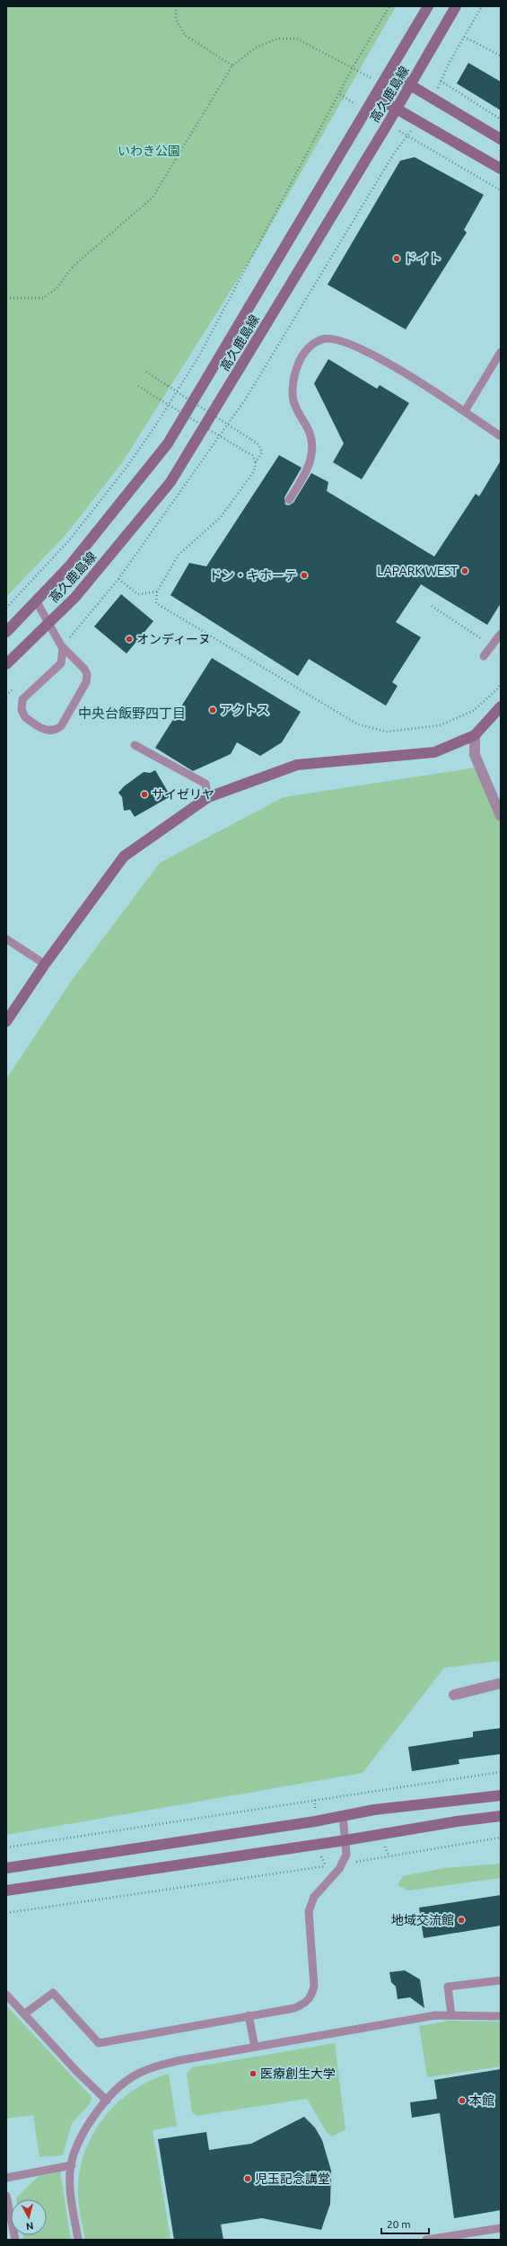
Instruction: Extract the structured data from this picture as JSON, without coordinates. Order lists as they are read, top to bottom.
{
  "streets": {
    "street": ["高久鹿島線"]
  },
  "districts": ["中央台飯野四丁目"],
  "parks": ["いわき公園"],
  "places": [
    "ドイト",
    "LAPARK WEST",
    "ドン・キホーテ",
    "オンディーヌ",
    "アクトス",
    "サイゼリヤ",
    "地域交流館",
    "医療創生大学",
    "本館",
    "児玉記念講堂"
  ],
  "scale_bar": "20 m",
  "north": "bottom"
}
